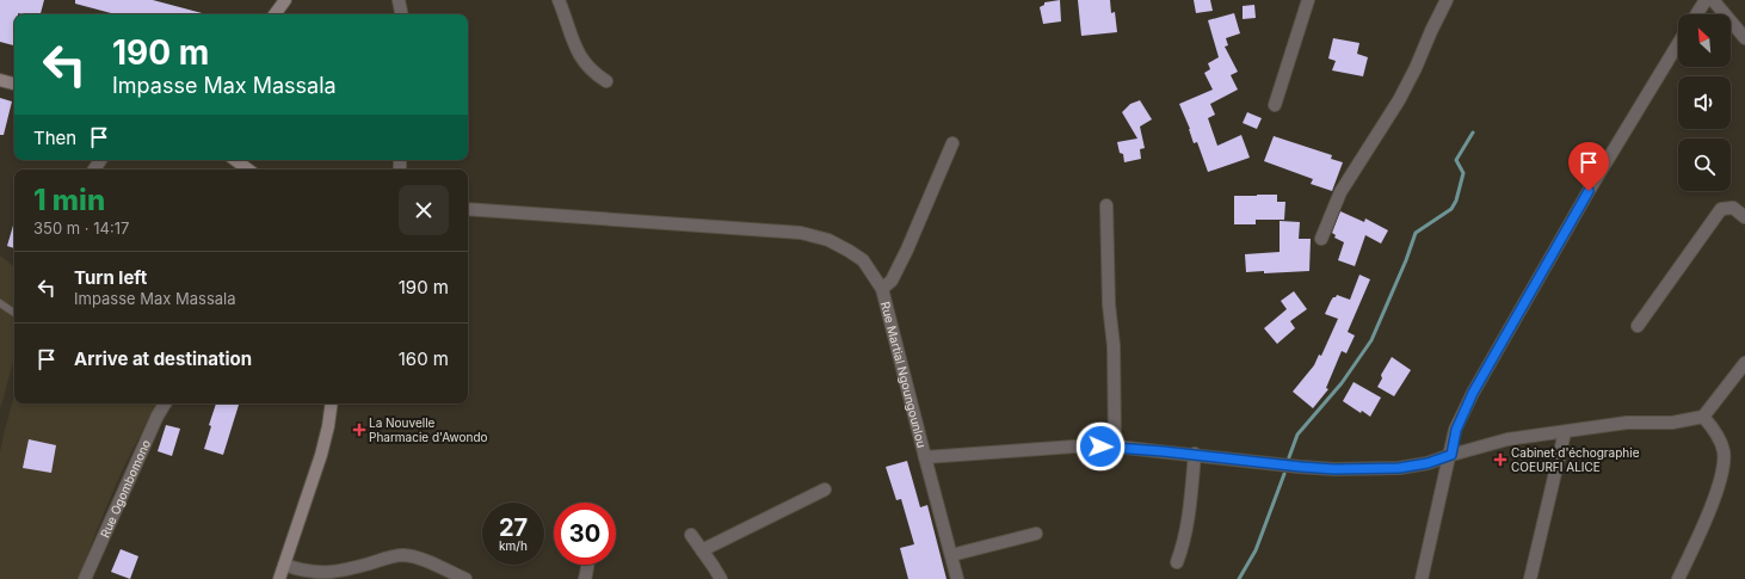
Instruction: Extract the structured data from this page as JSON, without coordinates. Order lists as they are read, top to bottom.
{
  "streets": {
    "street": ["Rue Martial Ngoungounlou", "Rue Ogombomono"]
  },
  "places": {
    "health": ["La Nouvelle Pharmacie d'Awondo", "Cabinet d'échographie COEURFI ALICE"]
  },
  "north": "top left",
  "page": {
    "turn": ["190 m", "Impasse Max Massala"],
    "then": "Then",
    "heading": ["1 min", "350 m · 14:17"],
    "list": [
      {
        "name": "Turn left",
        "note": "Impasse Max Massala",
        "value": "190 m"
      },
      {
        "name": "Arrive at destination",
        "value": "160 m"
      }
    ],
    "speed": "27 km/h",
    "limit": "30"
  }
}
